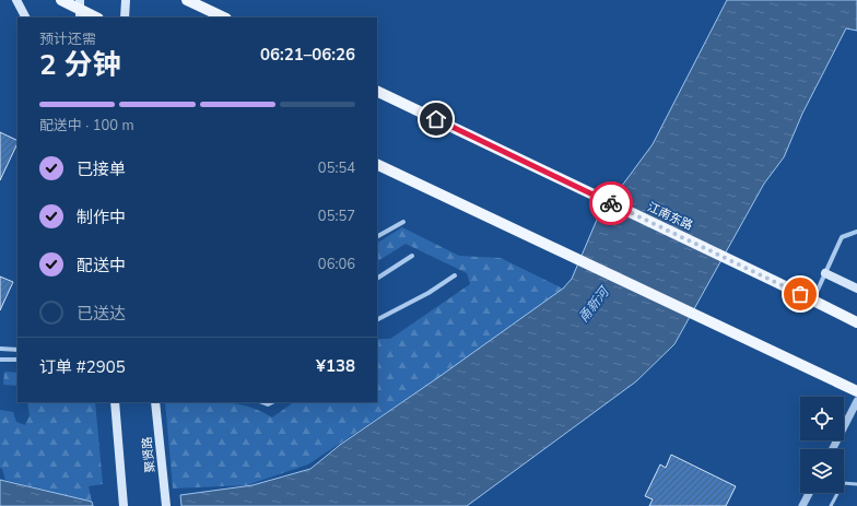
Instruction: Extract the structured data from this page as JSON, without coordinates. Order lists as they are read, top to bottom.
{
  "streets": {
    "main road": ["江南东路", "聚贤路"]
  },
  "water": ["甬新河"],
  "page": {
    "heading": ["2 分钟", "预计还需", "06:21–06:26"],
    "panel": ["订单 #2905", "¥138"],
    "bar": "配送中 · 100 m",
    "list": [
      ["已接单", "05:54"],
      ["制作中", "05:57"],
      ["配送中", "06:06"],
      "已送达"
    ]
  }
}
